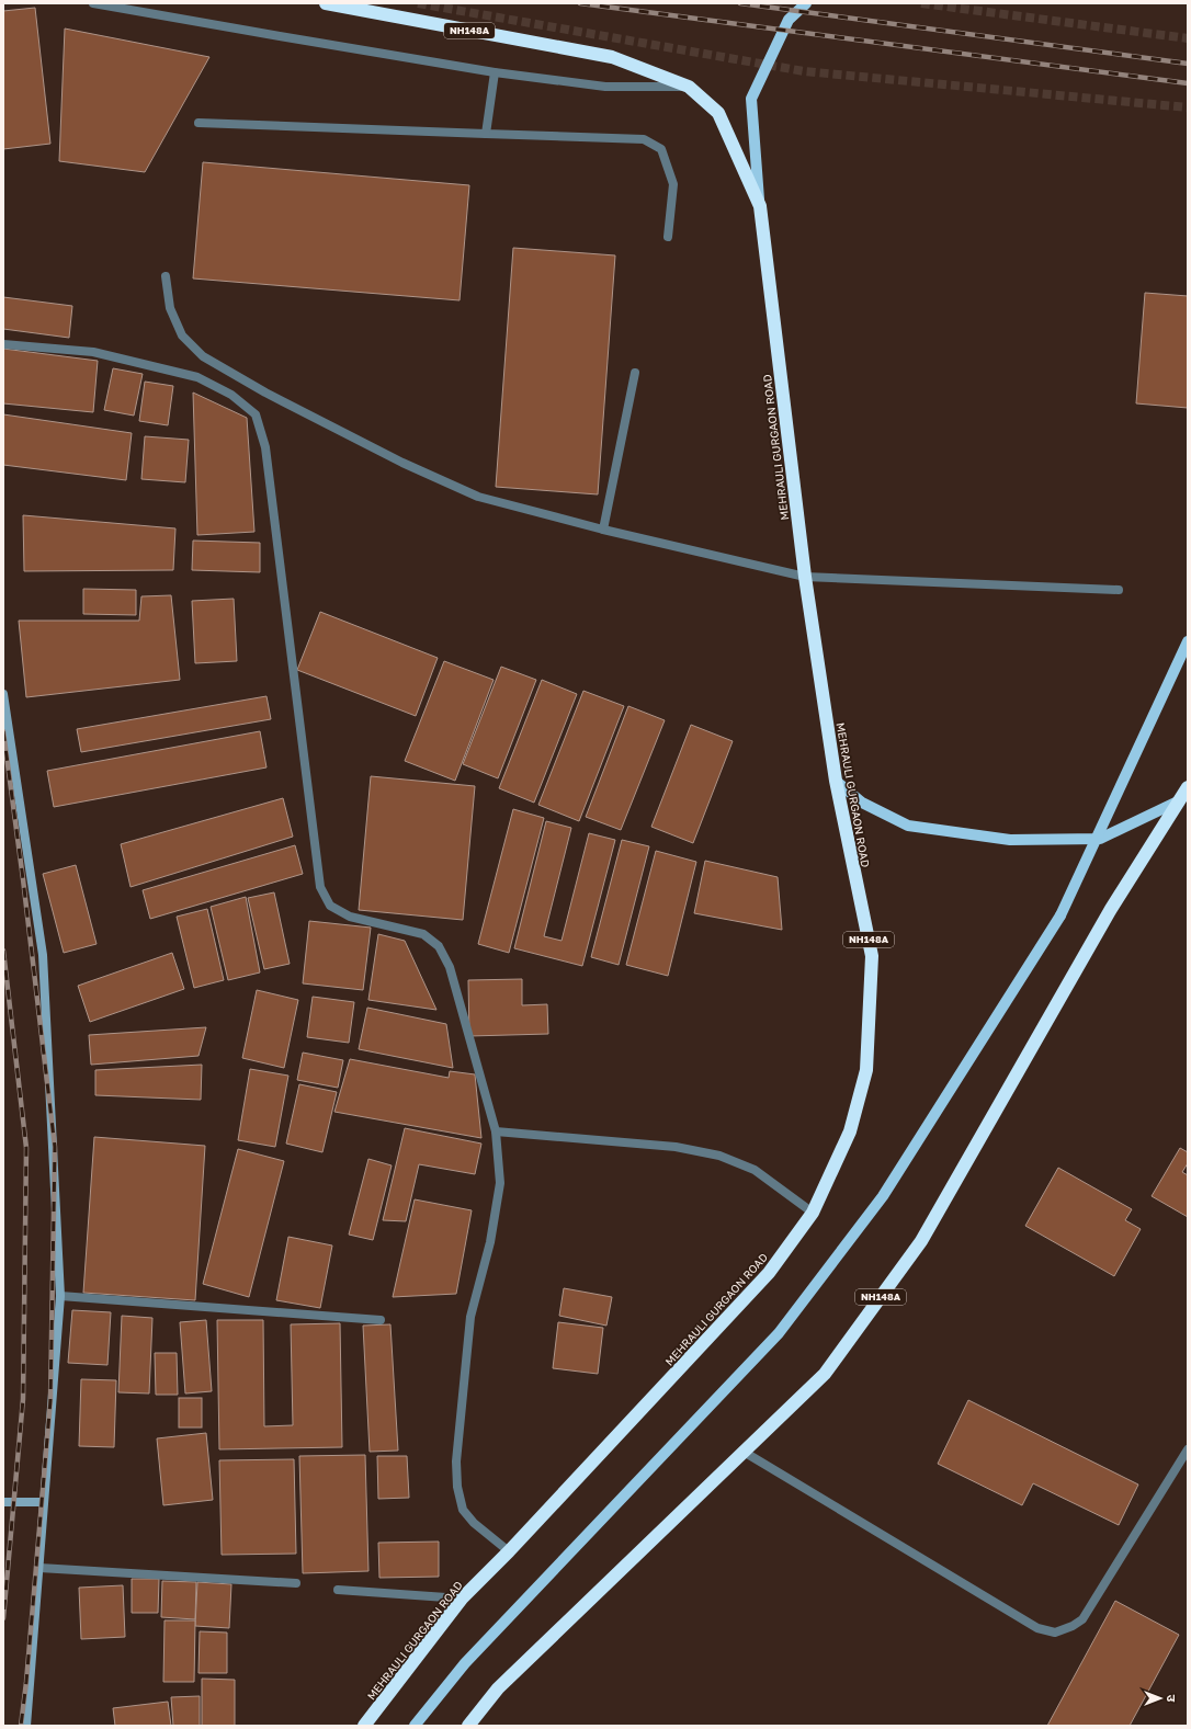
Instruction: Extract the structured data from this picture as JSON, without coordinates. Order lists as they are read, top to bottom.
{
  "streets": {
    "highway": ["NH148A", "MEHRAULI GURGAON ROAD"]
  },
  "north": "right"
}
